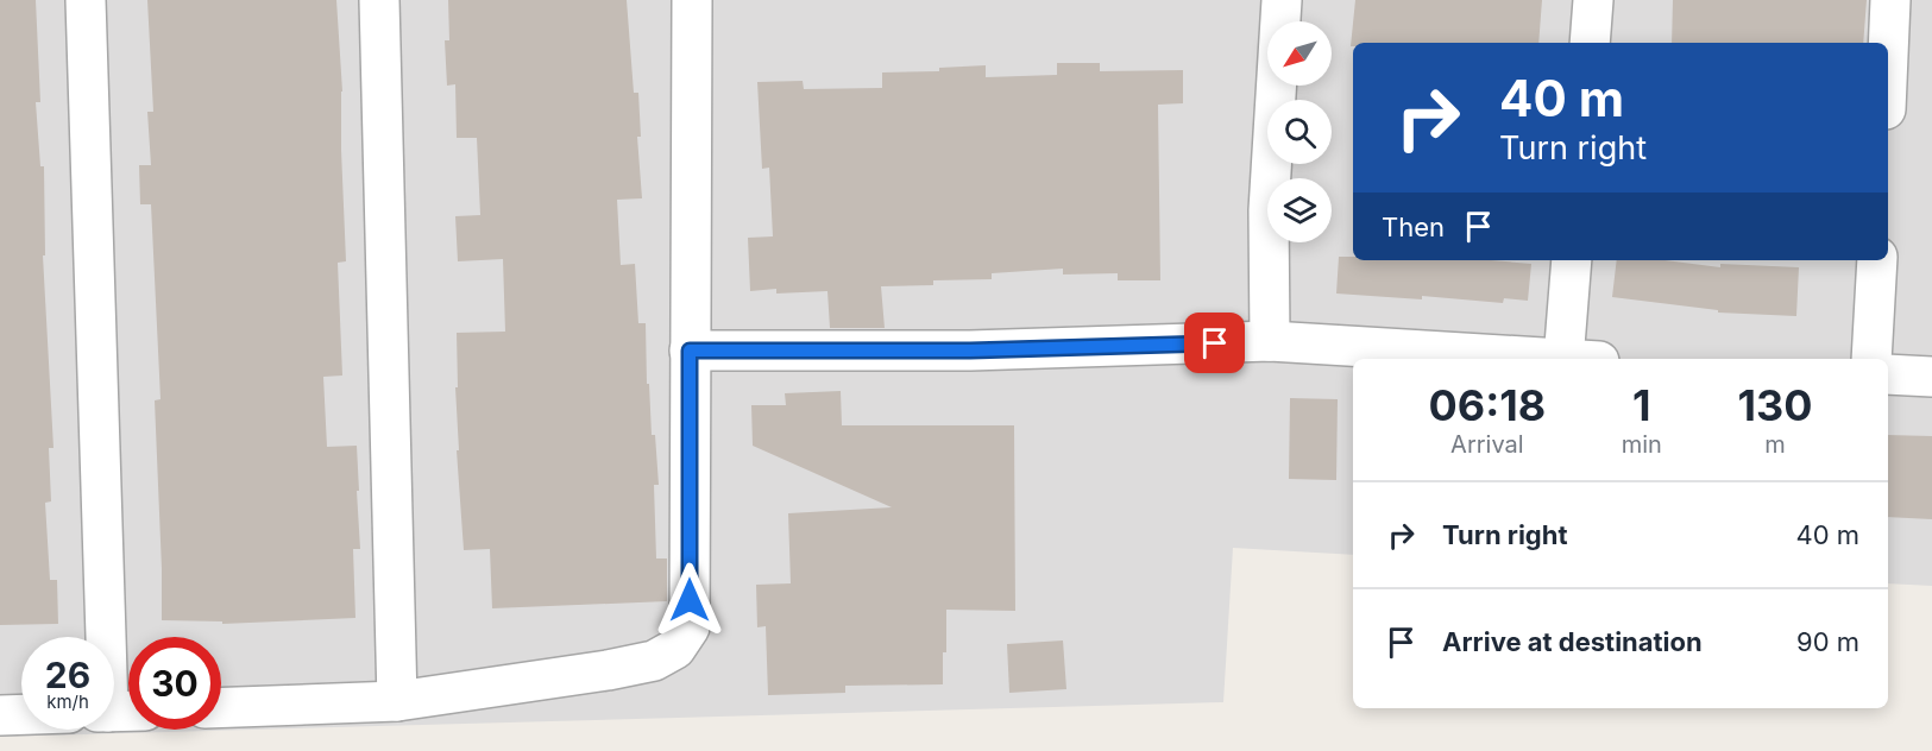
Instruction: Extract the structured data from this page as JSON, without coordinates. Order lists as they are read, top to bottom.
{
  "north": "bottom left",
  "page": {
    "turn": ["40 m", "Turn right"],
    "then": "Then",
    "eta": [
      "06:18",
      "Arrival",
      "1",
      "min",
      "130",
      "m"
    ],
    "list": [
      {
        "name": "Turn right",
        "value": "40 m"
      },
      {
        "name": "Arrive at destination",
        "value": "90 m"
      }
    ],
    "speed": "26 km/h",
    "limit": "30"
  }
}
